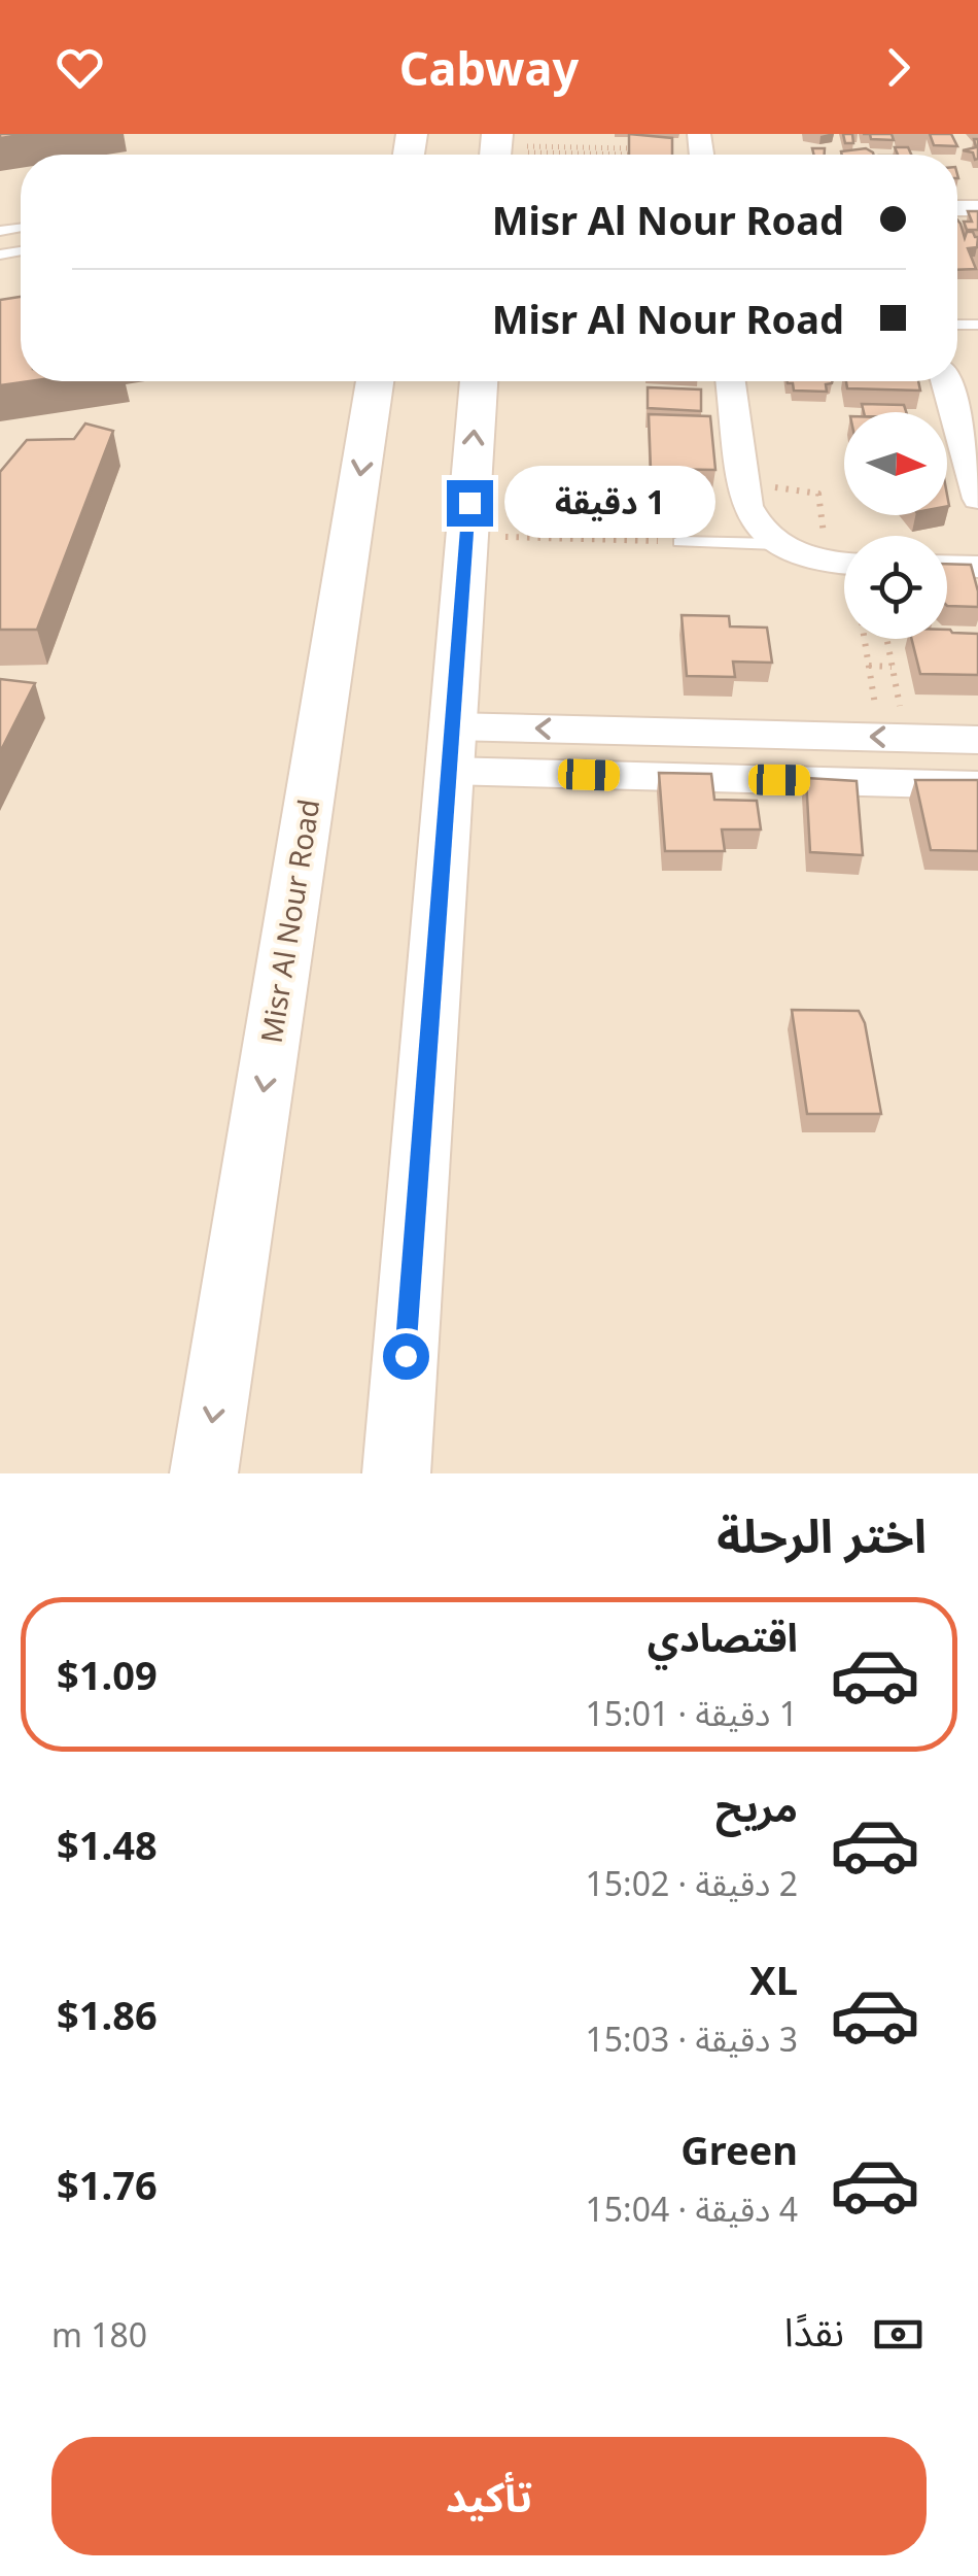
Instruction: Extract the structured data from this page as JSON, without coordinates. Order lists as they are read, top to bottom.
{
  "streets": {
    "street": ["Misr Al Nour Road"]
  },
  "north": "right",
  "page": {
    "header": "Cabway",
    "banner": ["Misr Al Nour Road", "Misr Al Nour Road"],
    "bubble": "1 دقيقة",
    "heading": "اختر الرحلة",
    "list": [
      {
        "name": "اقتصادي",
        "note": "1 دقيقة · 15:01",
        "value": "$1.09"
      },
      {
        "name": "مريح",
        "note": "2 دقيقة · 15:02",
        "value": "$1.48"
      },
      {
        "name": "XL",
        "note": "3 دقيقة · 15:03",
        "value": "$1.86"
      },
      {
        "name": "Green",
        "note": "4 دقيقة · 15:04",
        "value": "$1.76"
      }
    ],
    "pay": ["نقدًا", "180 m"],
    "buttons": "تأكيد"
  }
}
